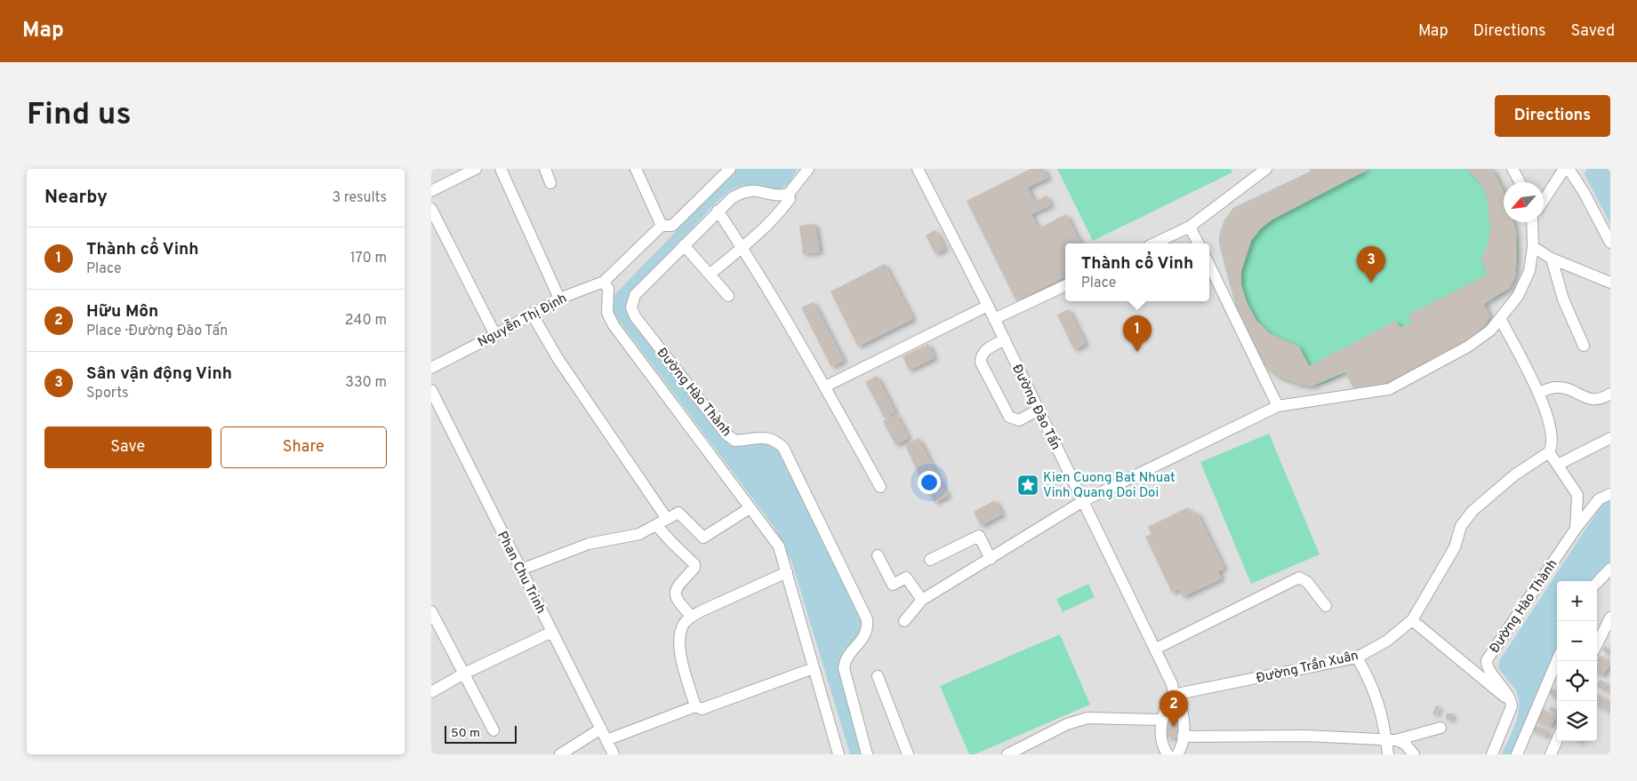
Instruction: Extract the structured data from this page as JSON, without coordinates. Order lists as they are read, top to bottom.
{
  "streets": {
    "street": [
      "Nguyễn Thị Định",
      "Đường Hào Thành",
      "Đường Đào Tấn",
      "Phan Chu Trinh",
      "Đường Trần Xuân"
    ]
  },
  "crossings": [
    ["Đường Đào Tấn", "Đường Trần Xuân"]
  ],
  "places": {
    "place": ["Kien Cuong Bat Nhuat Vinh Quang Doi Doi"]
  },
  "scale_bar": "50 m",
  "north": "bottom left",
  "page": {
    "header": "Map",
    "nav": ["Map", "Directions", "Saved"],
    "buttons": [
      "Directions",
      ["Save", "Share"]
    ],
    "title": "Find us",
    "heading": ["Nearby", "3 results"],
    "list": [
      {
        "mark": "1",
        "name": "Thành cổ Vinh",
        "note": "Place",
        "value": "170 m"
      },
      {
        "mark": "2",
        "name": "Hữu Môn",
        "note": "Place · Đường Đào Tấn",
        "value": "240 m"
      },
      {
        "mark": "3",
        "name": "Sân vận động Vinh",
        "note": "Sports",
        "value": "330 m"
      }
    ],
    "popup": ["Thành cổ Vinh", "Place"],
    "pins": ["3", "1", "2"],
    "map_buttons": ["+", "−"],
    "scale": "50 m"
  }
}
